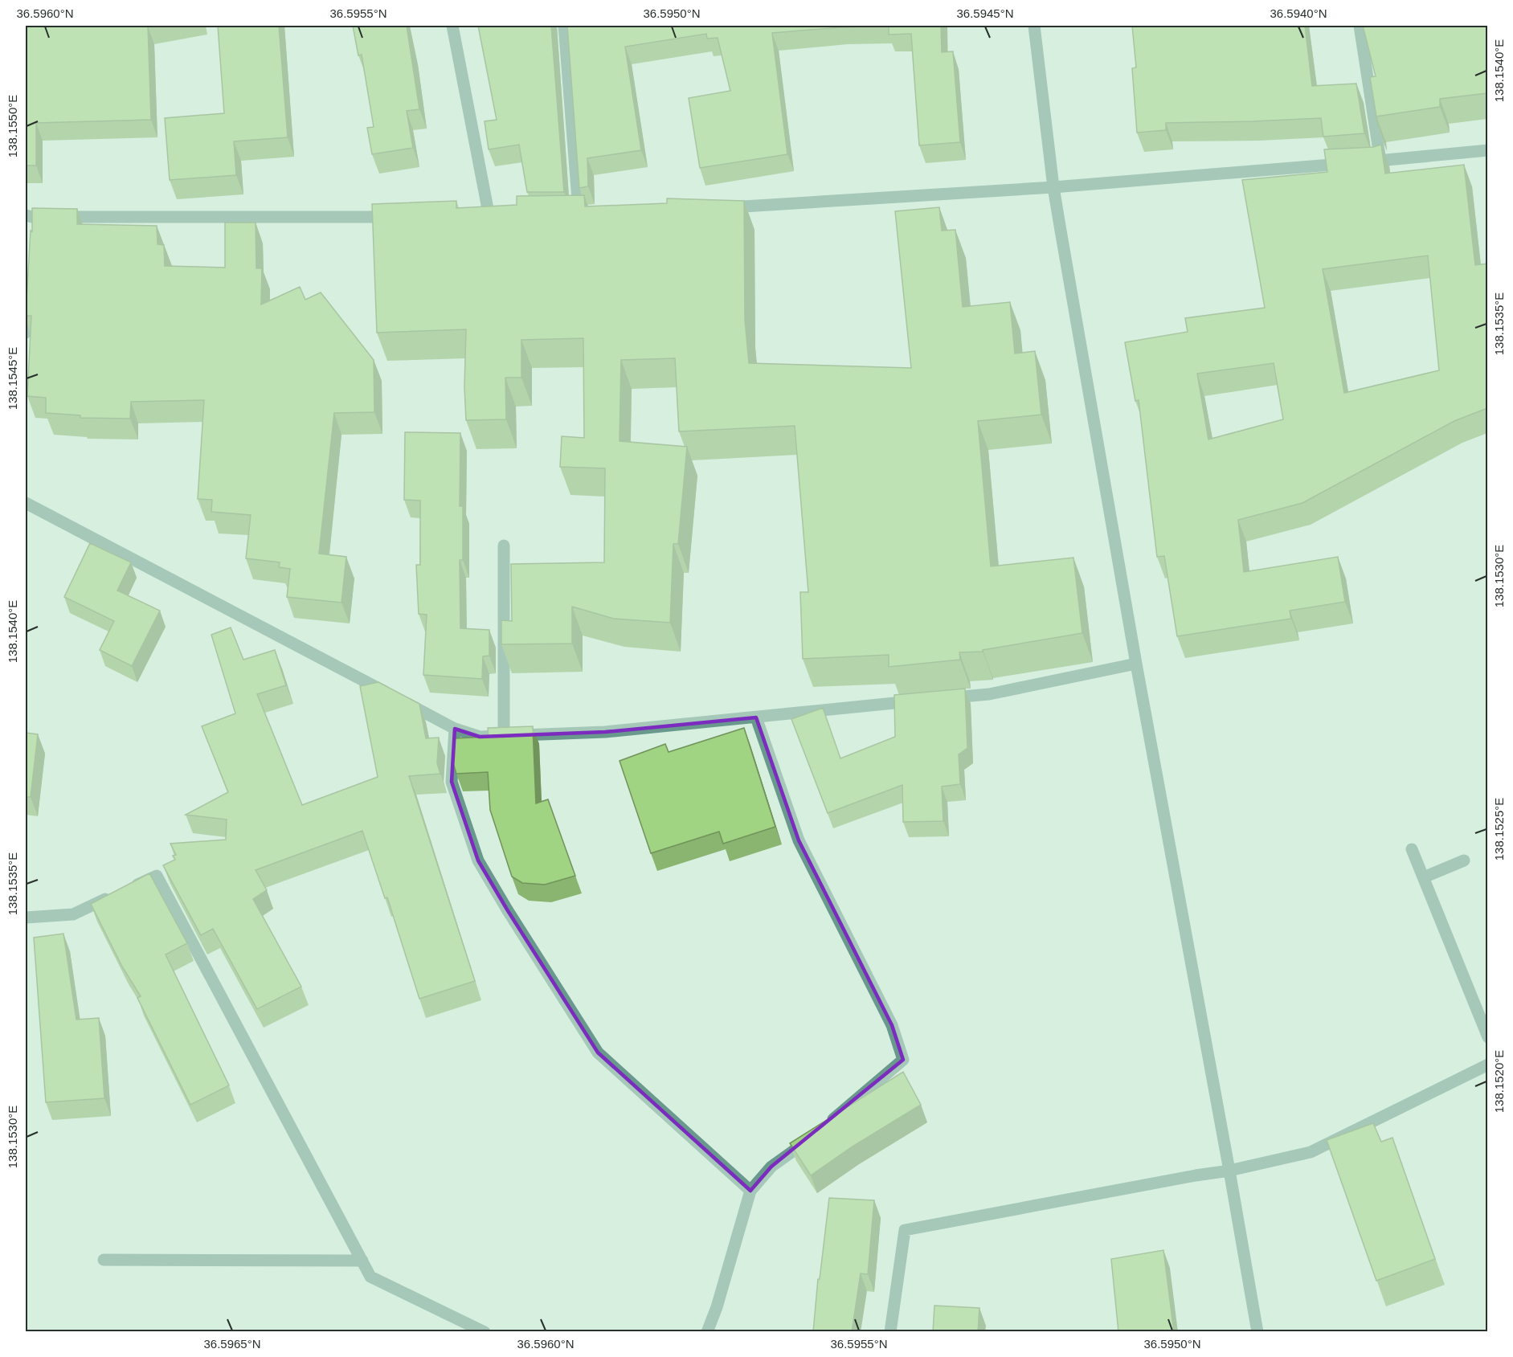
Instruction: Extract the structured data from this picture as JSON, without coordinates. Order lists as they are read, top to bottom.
{
  "coordinates": [
    "36.5960°N",
    "36.5955°N",
    "36.5950°N",
    "36.5945°N",
    "36.5940°N",
    "138.1540°E",
    "138.1550°E",
    "138.1535°E",
    "138.1545°E",
    "138.1530°E",
    "138.1525°E",
    "138.1520°E",
    "36.5965°N"
  ]
}
